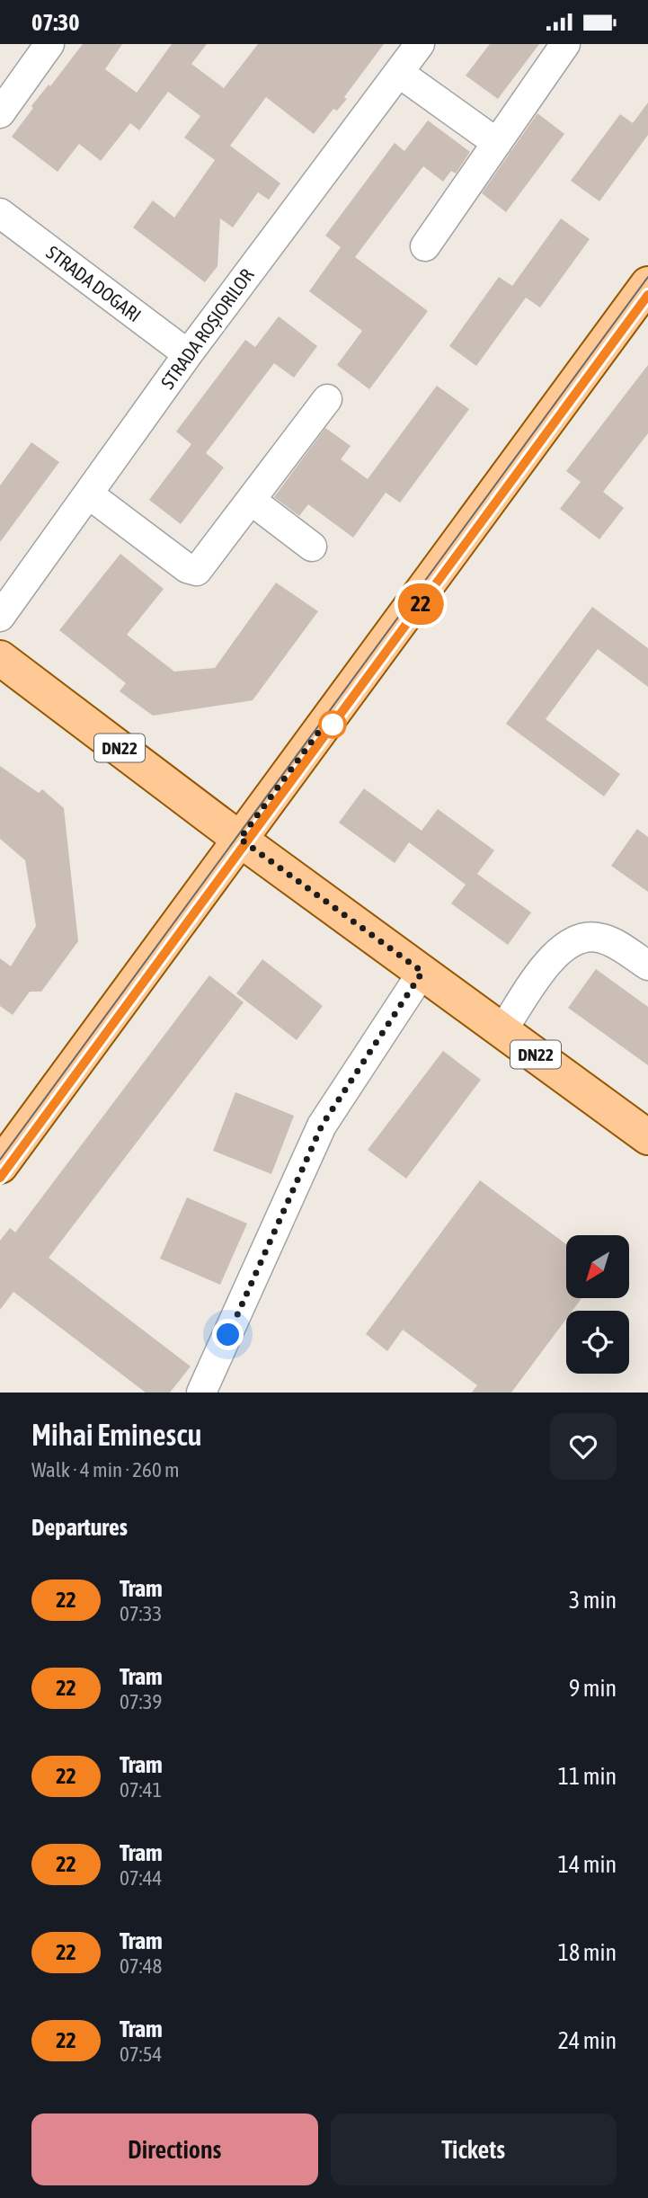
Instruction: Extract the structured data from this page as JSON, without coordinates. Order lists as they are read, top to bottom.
{
  "streets": {
    "main road": ["DN22"],
    "street": ["STRADA DOGARI", "STRADA ROȘIORILOR"]
  },
  "crossings": [
    ["STRADA DOGARI", "STRADA ROȘIORILOR"]
  ],
  "lines": ["tram line 22"],
  "north": "bottom left",
  "page": {
    "status": "07:30",
    "on_map": "22",
    "heading": [
      ["Mihai Eminescu", "Walk · 4 min · 260 m"],
      "Departures"
    ],
    "list": [
      {
        "mark": "22",
        "name": "Tram",
        "note": "07:33",
        "value": "3 min"
      },
      {
        "mark": "22",
        "name": "Tram",
        "note": "07:39",
        "value": "9 min"
      },
      {
        "mark": "22",
        "name": "Tram",
        "note": "07:41",
        "value": "11 min"
      },
      {
        "mark": "22",
        "name": "Tram",
        "note": "07:44",
        "value": "14 min"
      },
      {
        "mark": "22",
        "name": "Tram",
        "note": "07:48",
        "value": "18 min"
      },
      {
        "mark": "22",
        "name": "Tram",
        "note": "07:54",
        "value": "24 min"
      }
    ],
    "buttons": ["Directions", "Tickets"]
  }
}
